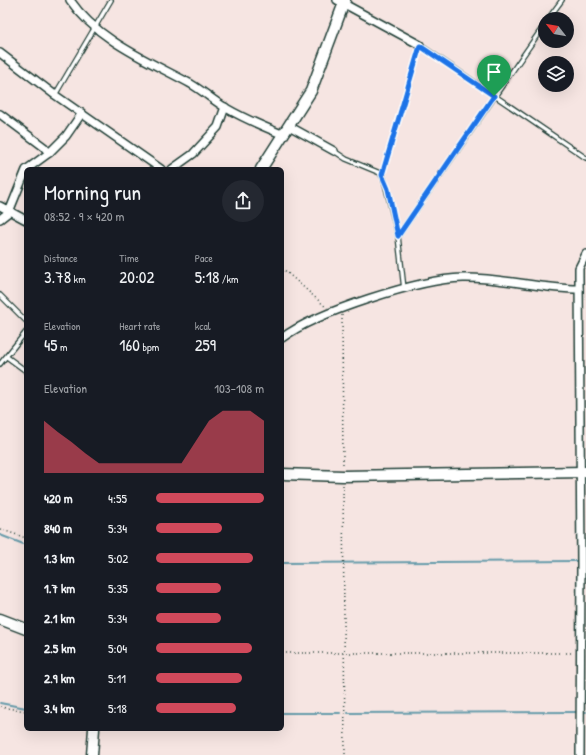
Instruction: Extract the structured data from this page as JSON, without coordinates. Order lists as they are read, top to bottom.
{
  "north": "top left",
  "page": {
    "heading": ["Morning run", "08:52 · 9 × 420 m"],
    "stats": [
      ["Distance", "3.78 km"],
      ["Time", "20:02"],
      ["Pace", "5:18 /km"],
      ["Elevation", "45 m"],
      ["Heart rate", "160 bpm"],
      ["kcal", "259"]
    ],
    "chart": ["Elevation", "103–108 m"],
    "list": [
      {
        "name": "420 m",
        "note": "4:55"
      },
      {
        "name": "840 m",
        "note": "5:34"
      },
      {
        "name": "1.3 km",
        "note": "5:02"
      },
      {
        "name": "1.7 km",
        "note": "5:35"
      },
      {
        "name": "2.1 km",
        "note": "5:34"
      },
      {
        "name": "2.5 km",
        "note": "5:04"
      },
      {
        "name": "2.9 km",
        "note": "5:11"
      },
      {
        "name": "3.4 km",
        "note": "5:18"
      }
    ]
  }
}
